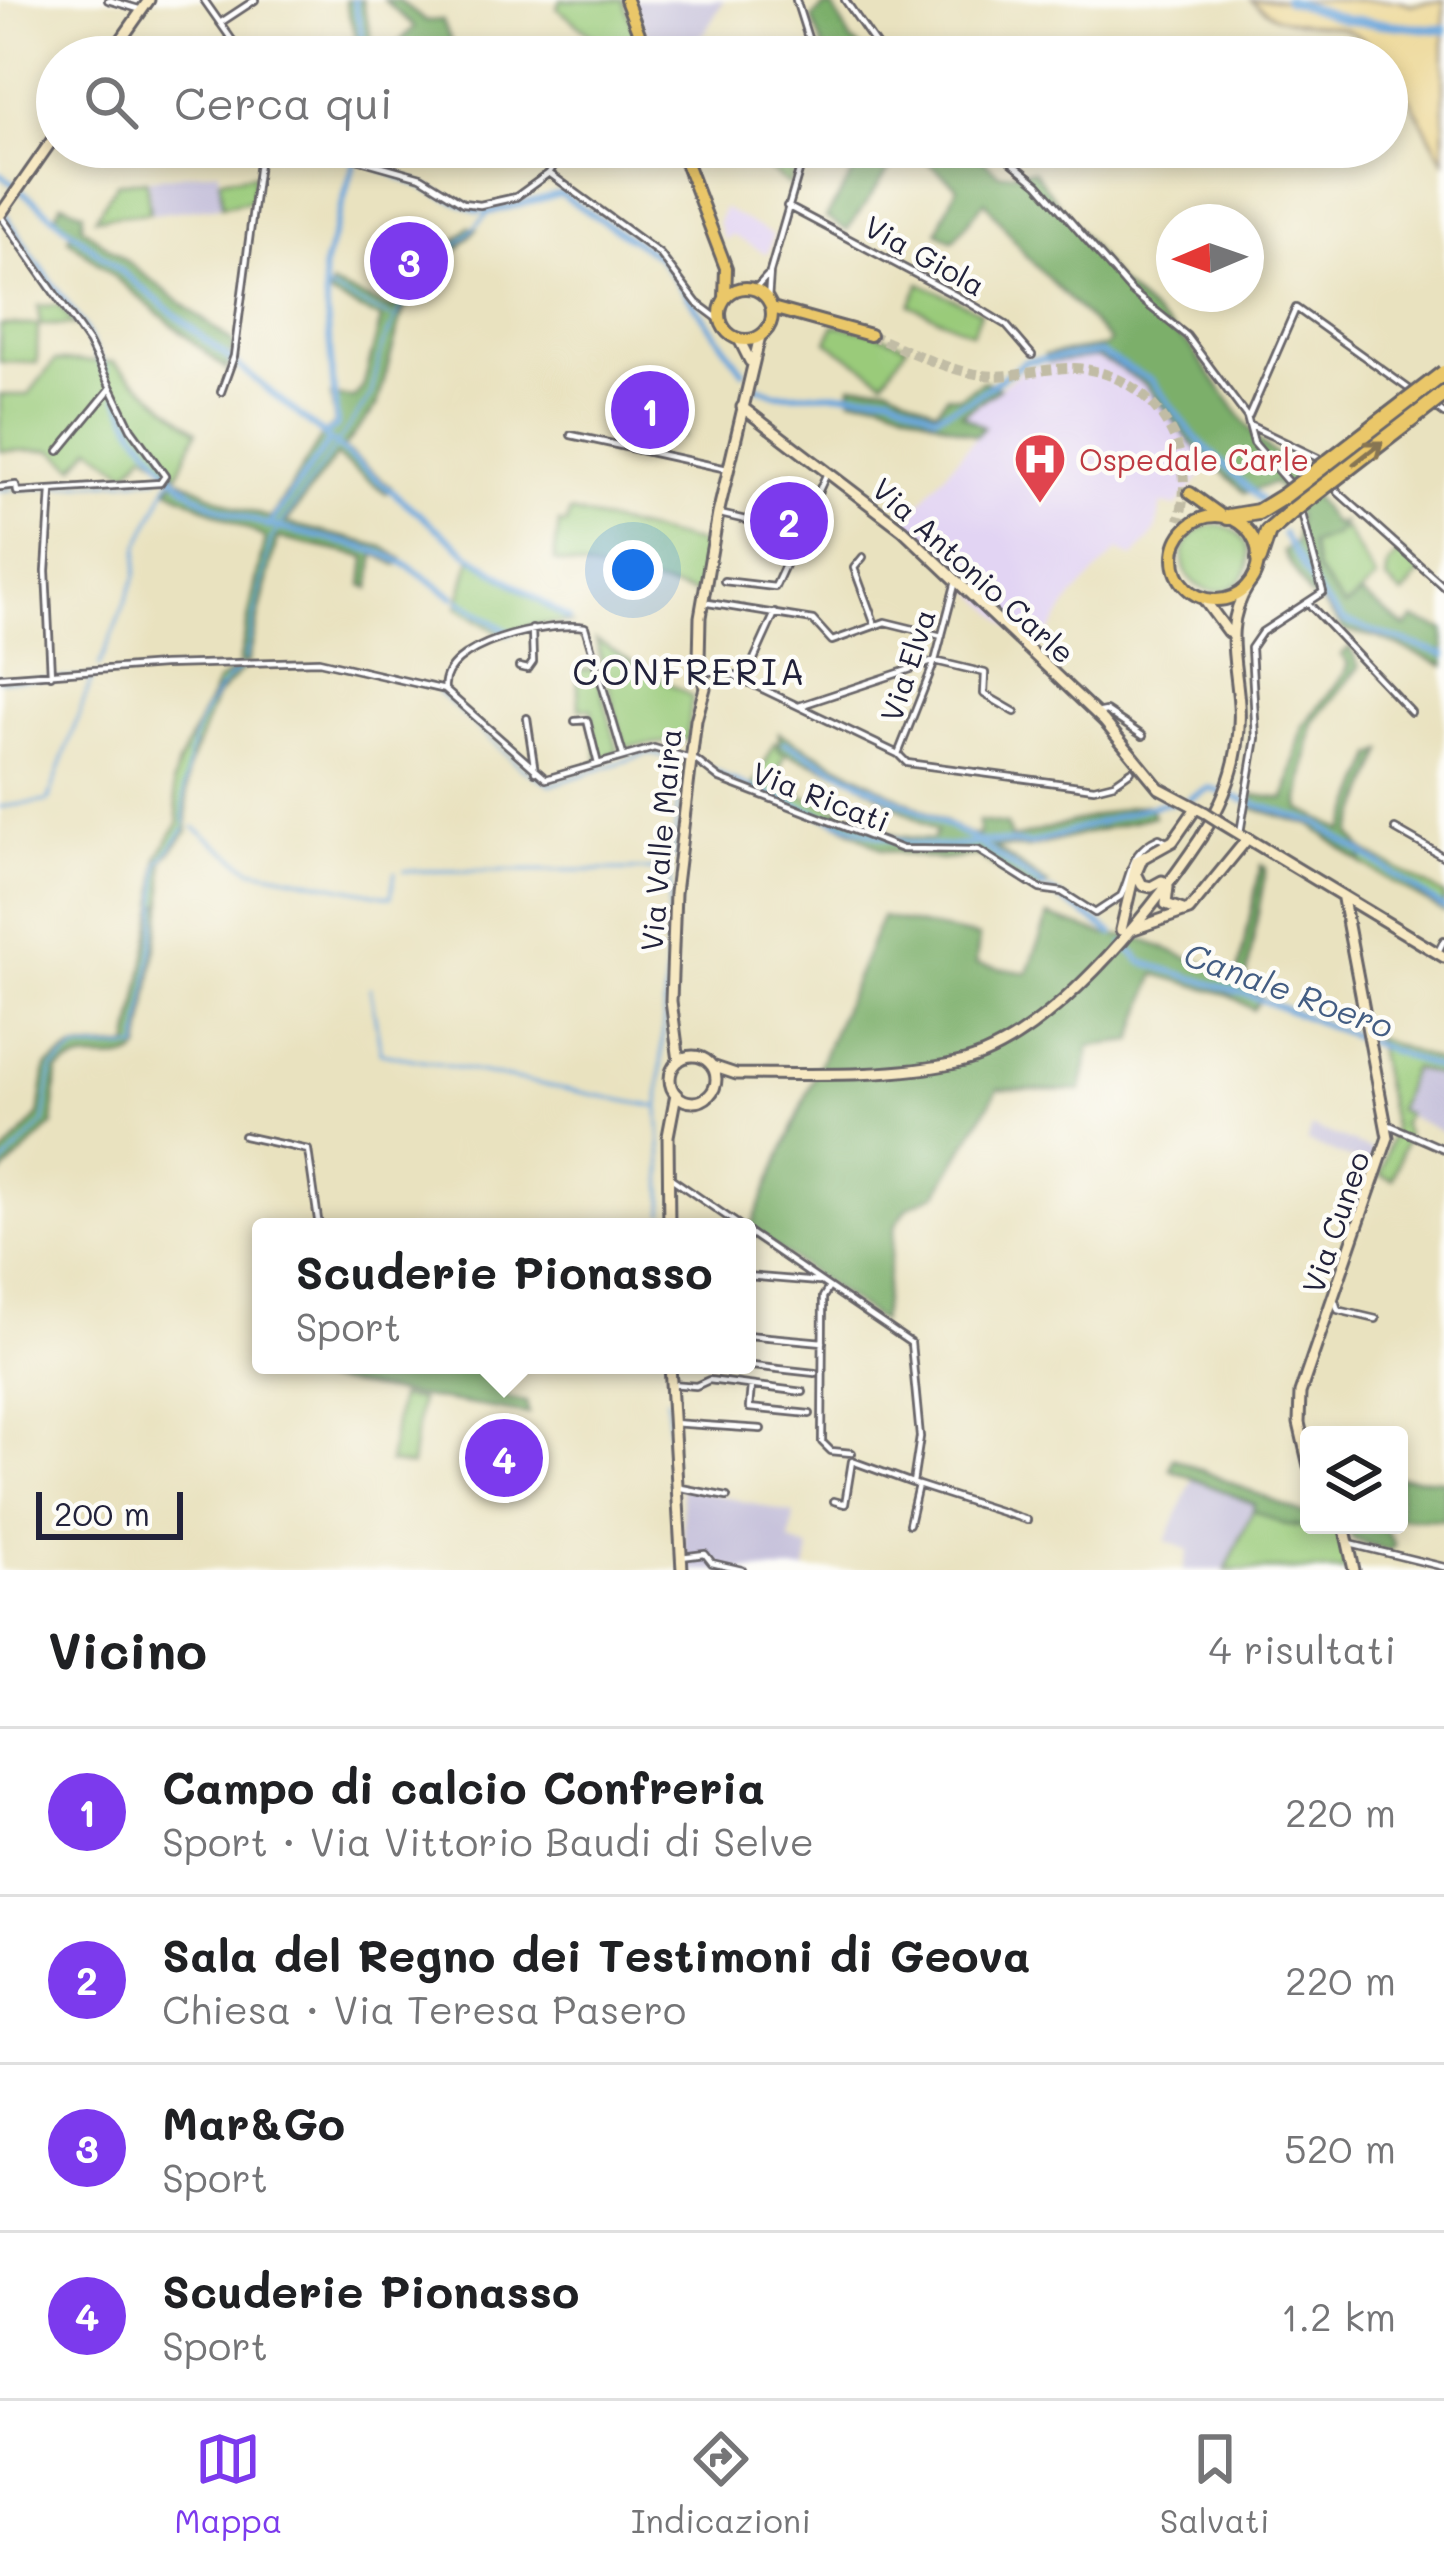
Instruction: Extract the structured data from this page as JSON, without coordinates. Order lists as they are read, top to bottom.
{
  "streets": {
    "main road": ["Via Antonio Carle", "Via Valle Maira", "Via Cuneo"],
    "street": ["Via Giola", "Via Elva", "Via Ricati"]
  },
  "crossings": [
    ["Via Antonio Carle", "Via Elva"],
    ["Via Antonio Carle", "Via Valle Maira"],
    ["Via Antonio Carle", "Via Cuneo"],
    ["Via Ricati", "Via Valle Maira"]
  ],
  "districts": ["CONFRERIA"],
  "water": ["Canale Roero"],
  "places": {
    "hospital": ["Ospedale Carle"]
  },
  "scale_bar": "200 m",
  "north": "left",
  "page": {
    "search": "Cerca qui",
    "pins": [
      "3",
      "1",
      "2",
      "4"
    ],
    "popup": ["Scuderie Pionasso", "Sport"],
    "scale": "200 m",
    "heading": ["Vicino", "4 risultati"],
    "list": [
      {
        "mark": "1",
        "name": "Campo di calcio Confreria",
        "note": "Sport · Via Vittorio Baudi di Selve",
        "value": "220 m"
      },
      {
        "mark": "2",
        "name": "Sala del Regno dei Testimoni di Geova",
        "note": "Chiesa · Via Teresa Pasero",
        "value": "220 m"
      },
      {
        "mark": "3",
        "name": "Mar&Go",
        "note": "Sport",
        "value": "520 m"
      },
      {
        "mark": "4",
        "name": "Scuderie Pionasso",
        "note": "Sport",
        "value": "1.2 km"
      }
    ],
    "nav": ["Mappa", "Indicazioni", "Salvati"]
  }
}
